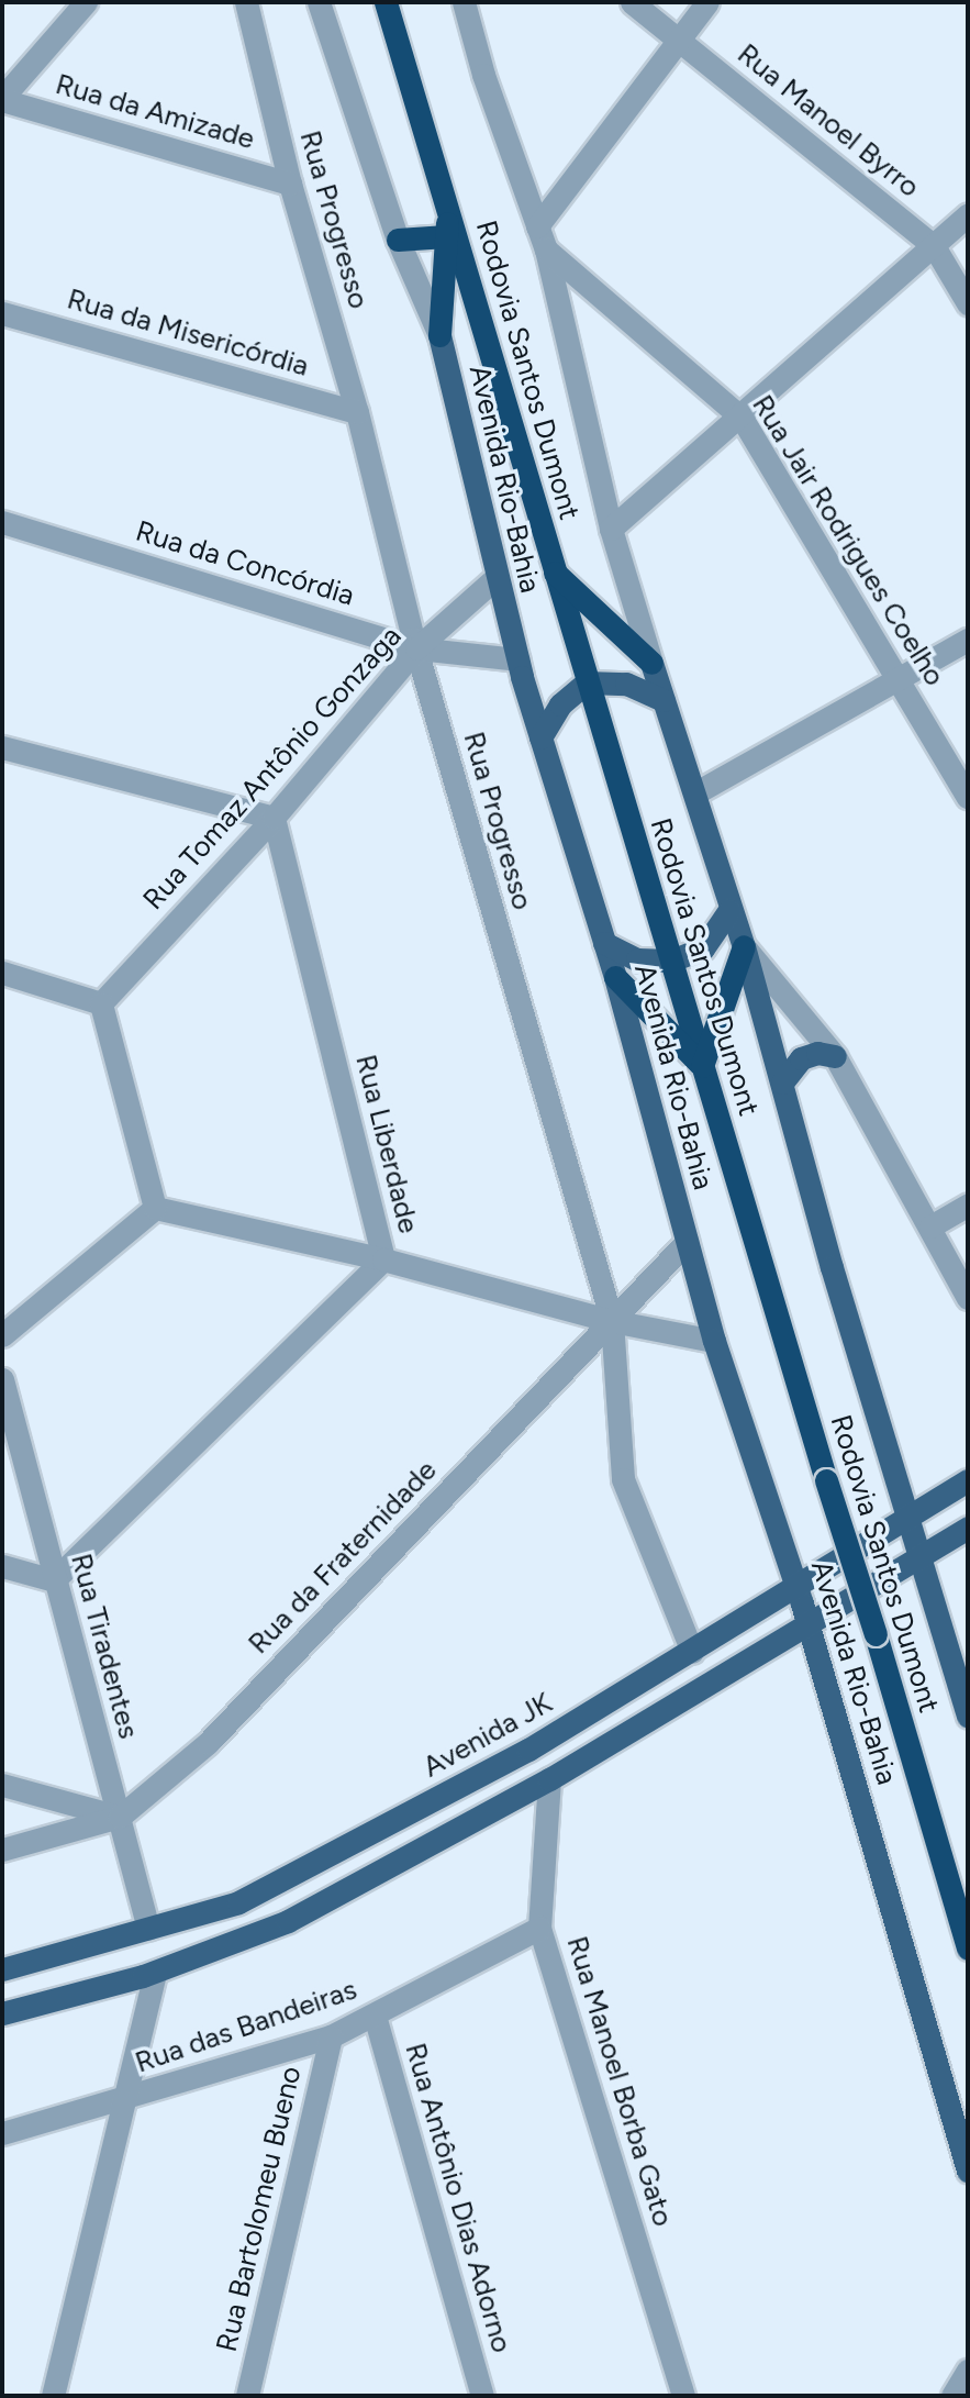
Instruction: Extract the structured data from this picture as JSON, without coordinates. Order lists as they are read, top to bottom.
{
  "streets": {
    "highway": ["Rodovia Santos Dumont"],
    "main road": ["Avenida Rio-Bahia", "Avenida JK"],
    "street": [
      "Rua da Amizade",
      "Rua Manoel Byrro",
      "Rua Progresso",
      "Rua da Misericórdia",
      "Rua Jair Rodrigues Coelho",
      "Rua da Concórdia",
      "Rua Tomaz Antônio Gonzaga",
      "Rua Liberdade",
      "Rua da Fraternidade",
      "Rua Tiradentes",
      "Rua das Bandeiras",
      "Rua Manoel Borba Gato",
      "Rua Antônio Dias Adorno",
      "Rua Bartolomeu Bueno"
    ]
  },
  "crossings": [
    ["Rua da Amizade", "Rua Progresso"],
    ["Rua Progresso", "Rua da Misericórdia"],
    ["Rua Progresso", "Rua da Concórdia"],
    ["Rua Progresso", "Rua Tomaz Antônio Gonzaga"],
    ["Rua Progresso", "Rua da Fraternidade"],
    ["Rua Progresso", "Avenida JK"],
    ["Avenida Rio-Bahia", "Rua da Concórdia"],
    ["Avenida Rio-Bahia", "Rua Tomaz Antônio Gonzaga"],
    ["Avenida Rio-Bahia", "Rua da Fraternidade"],
    ["Avenida Rio-Bahia", "Avenida JK"],
    ["Rua da Concórdia", "Rua Tomaz Antônio Gonzaga"],
    ["Rua Tomaz Antônio Gonzaga", "Rua Liberdade"],
    ["Rua Liberdade", "Rua Tiradentes"],
    ["Rua da Fraternidade", "Rua Tiradentes"],
    ["Rua Tiradentes", "Avenida JK"],
    ["Rua das Bandeiras", "Rua Manoel Borba Gato"],
    ["Rua das Bandeiras", "Rua Antônio Dias Adorno"],
    ["Rua das Bandeiras", "Rua Bartolomeu Bueno"]
  ]
}
